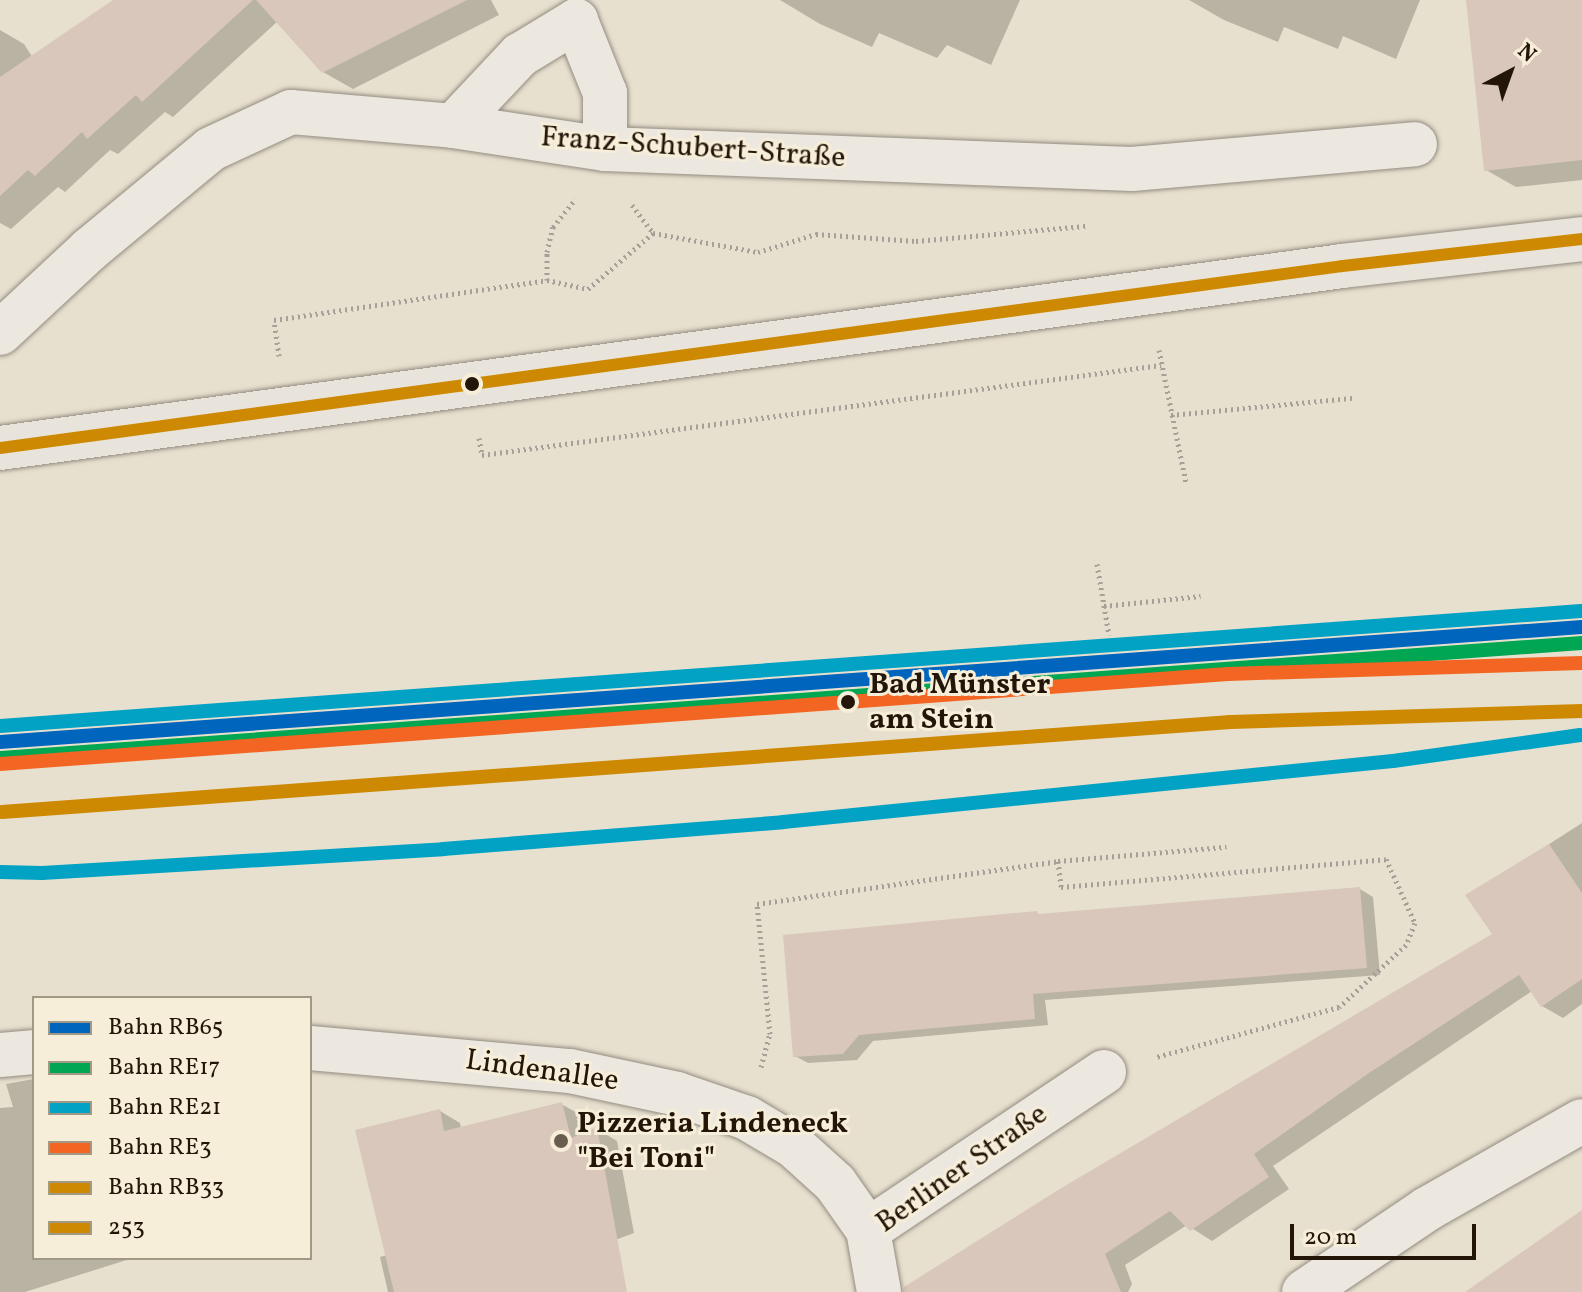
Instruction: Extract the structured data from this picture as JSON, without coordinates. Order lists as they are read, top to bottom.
{
  "streets": {
    "street": ["Franz-Schubert-Straße", "Lindenallee", "Berliner Straße"]
  },
  "crossings": [
    ["Lindenallee", "Berliner Straße"]
  ],
  "places": ["Bad Münster am Stein", "Pizzeria Lindeneck \"Bei Toni\""],
  "lines": [
    "transit line 253",
    "rail line RE21",
    "rail line RB65",
    "rail line RE17",
    "rail line RE3",
    "rail line RB33"
  ],
  "legend": [
    "Bahn RB65",
    "Bahn RE17",
    "Bahn RE21",
    "Bahn RE3",
    "Bahn RB33",
    "253"
  ],
  "scale_bar": "20 m",
  "north": "top right"
}
